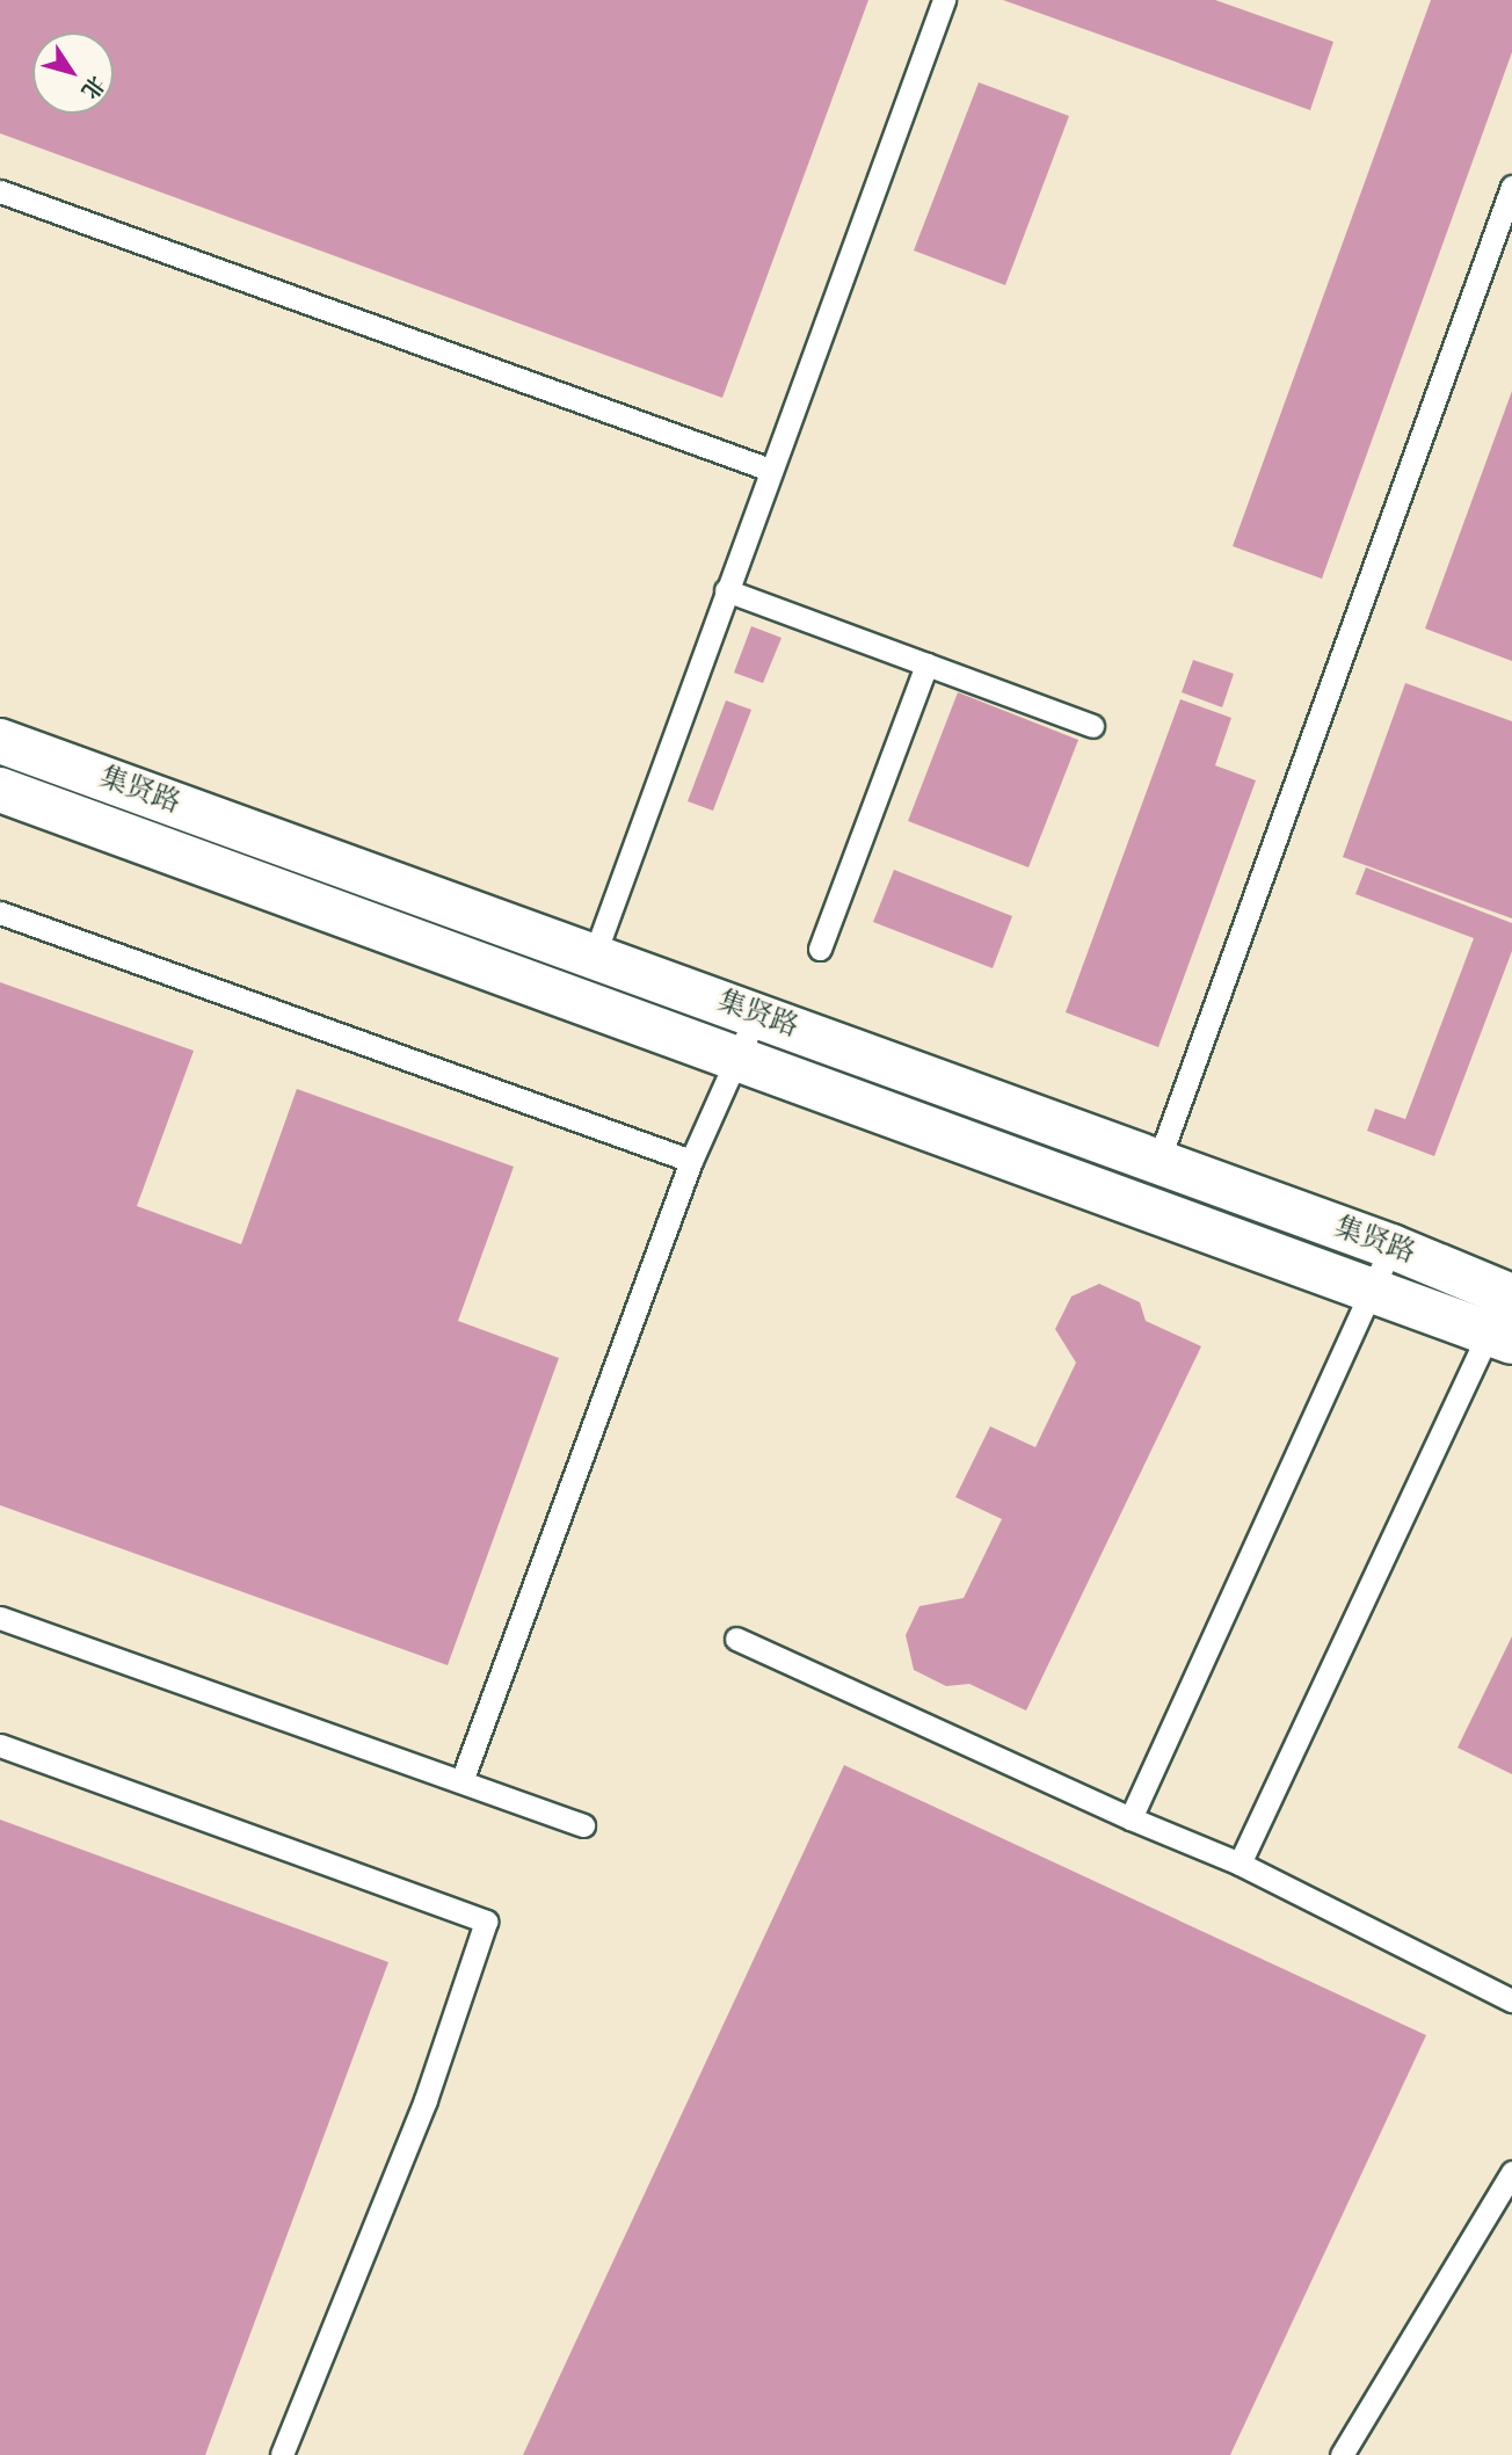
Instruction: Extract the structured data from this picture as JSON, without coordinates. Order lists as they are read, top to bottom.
{
  "streets": {
    "street": ["集贤路"]
  },
  "north": "bottom right"
}
